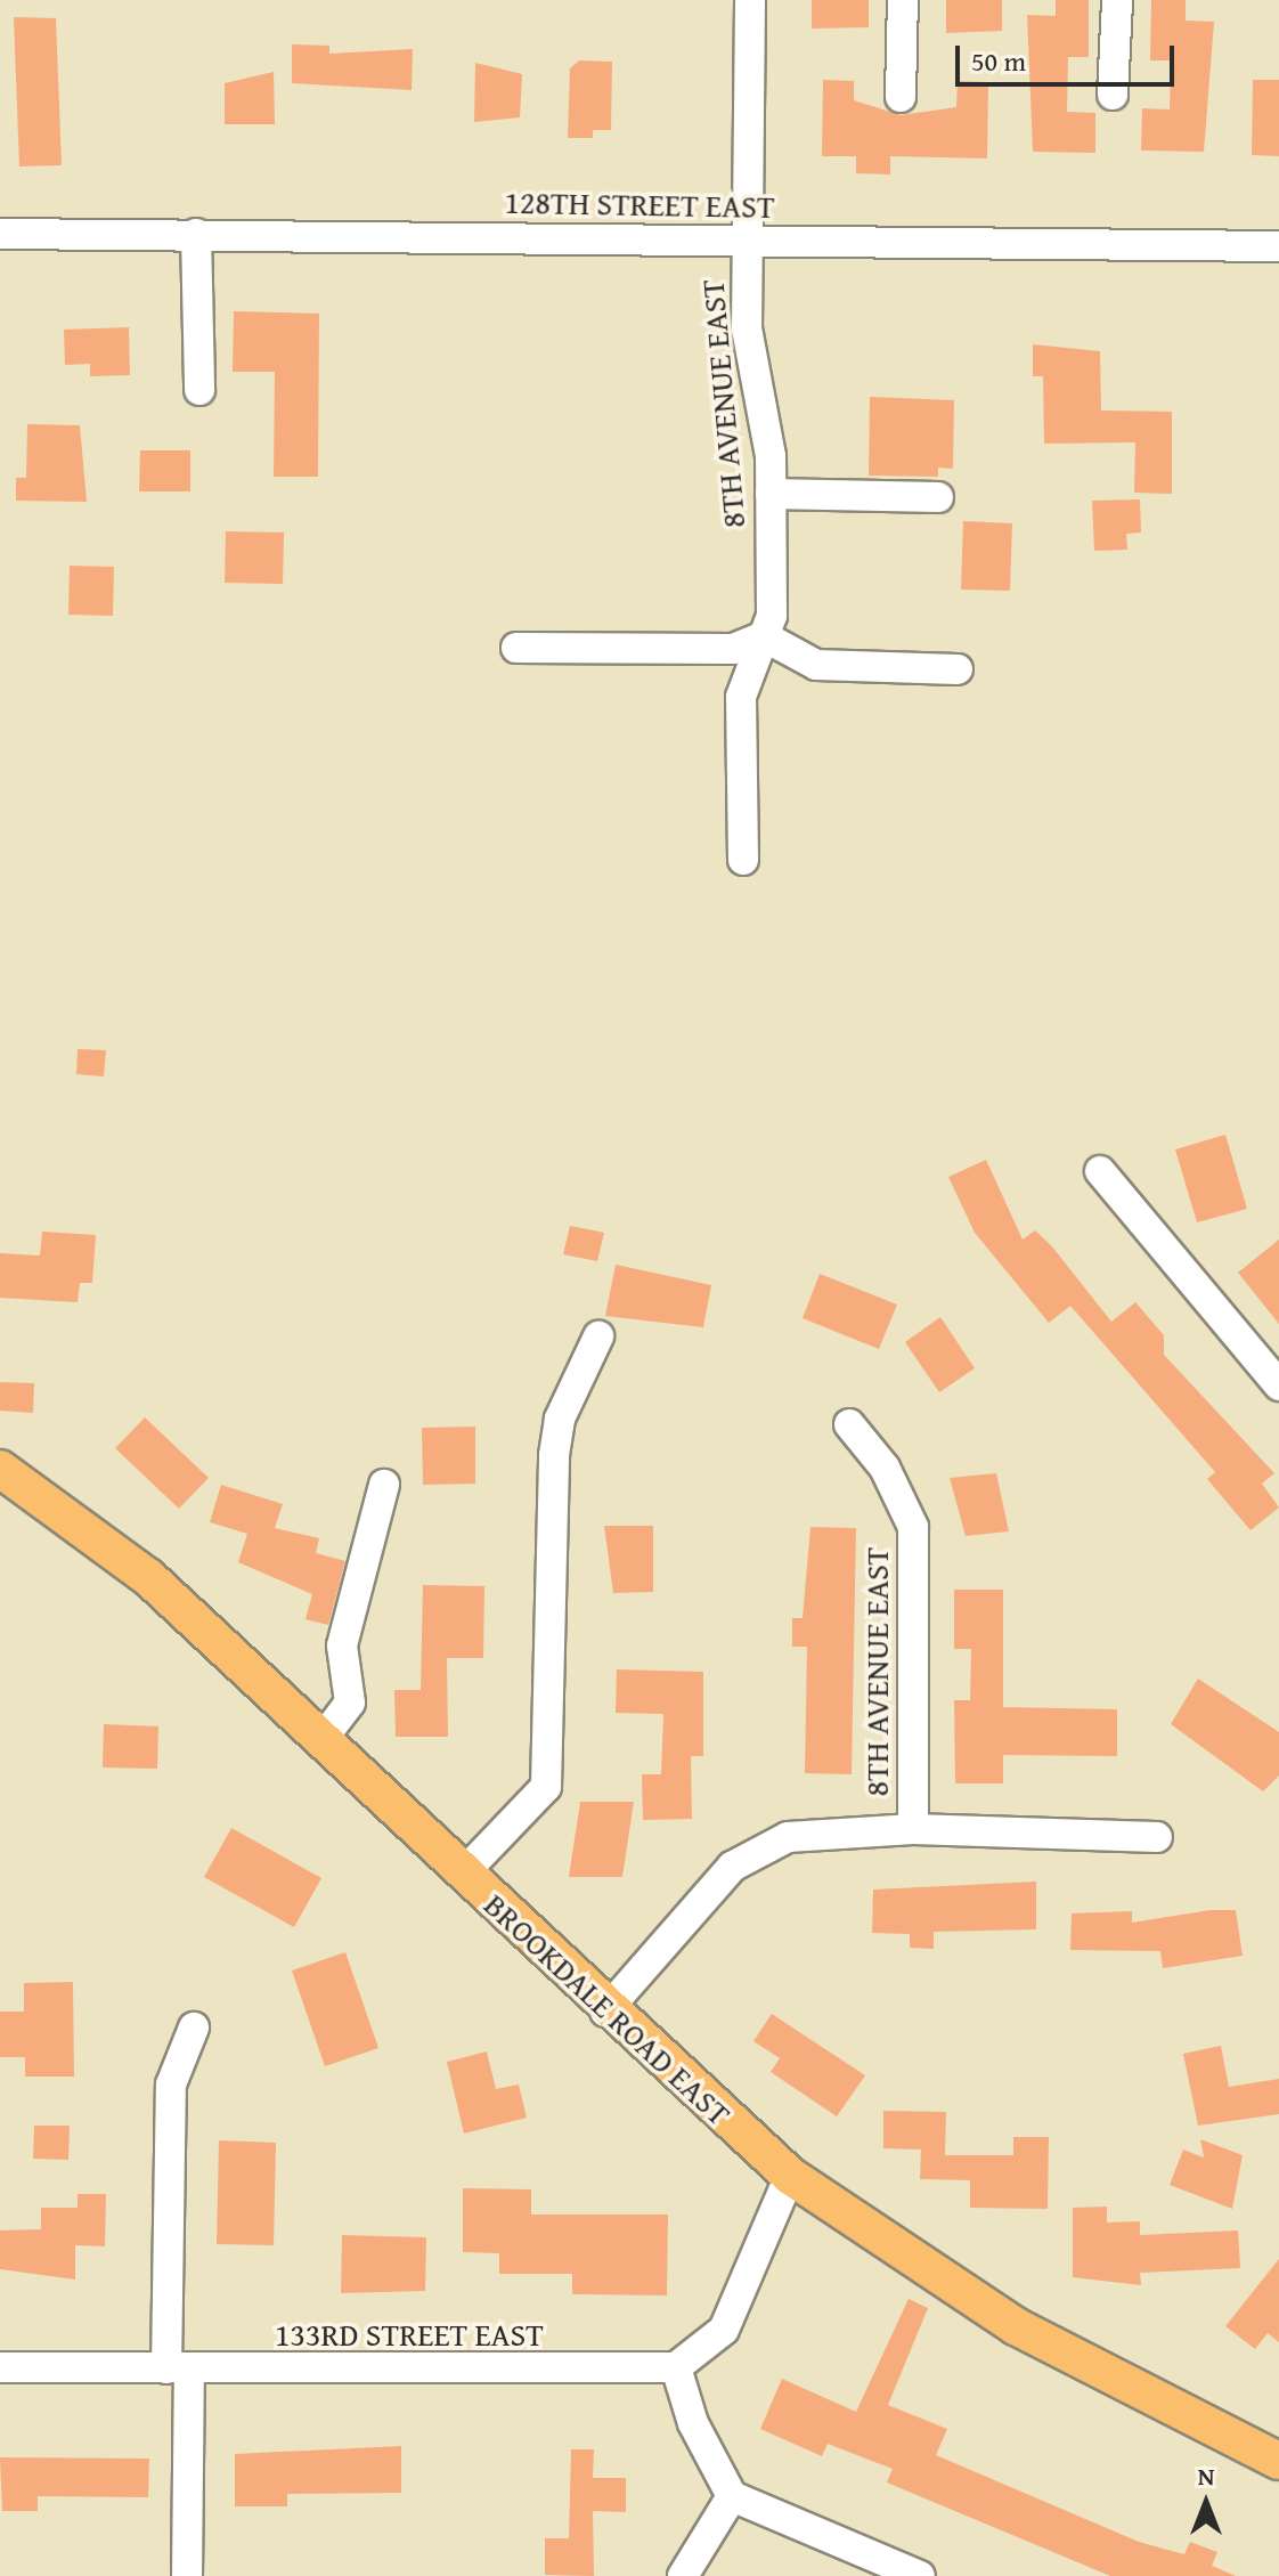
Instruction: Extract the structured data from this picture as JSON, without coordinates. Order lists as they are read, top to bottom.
{
  "streets": {
    "main road": ["BROOKDALE ROAD EAST"],
    "street": ["128TH STREET EAST", "8TH AVENUE EAST", "133RD STREET EAST"]
  },
  "crossings": [
    ["128TH STREET EAST", "8TH AVENUE EAST"]
  ],
  "scale_bar": "50 m",
  "north": "top"
}
